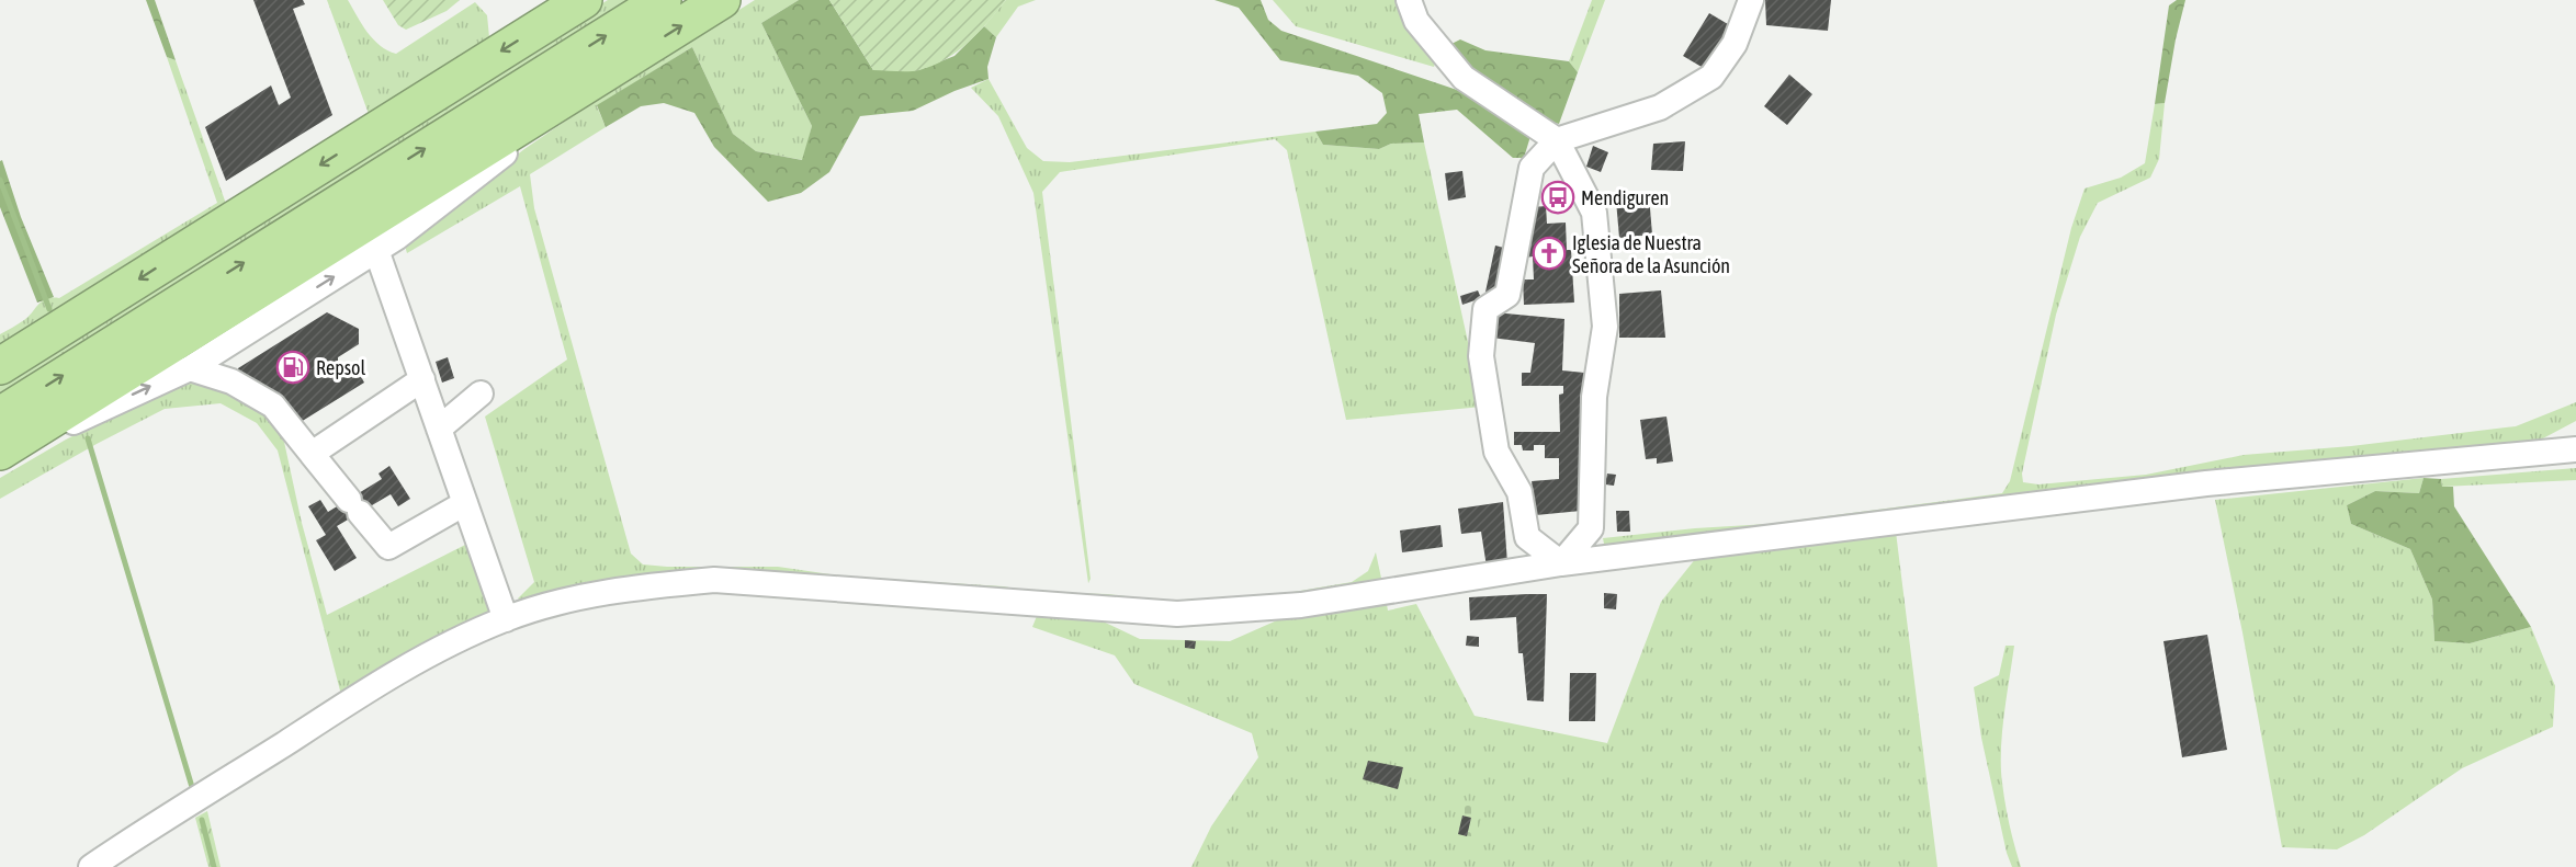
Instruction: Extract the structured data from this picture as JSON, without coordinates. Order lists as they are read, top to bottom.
{
  "places": {
    "bus stop": ["Mendiguren"],
    "church": ["Iglesia de Nuestra Señora de la Asunción"],
    "fuel station": ["Repsol"]
  }
}
